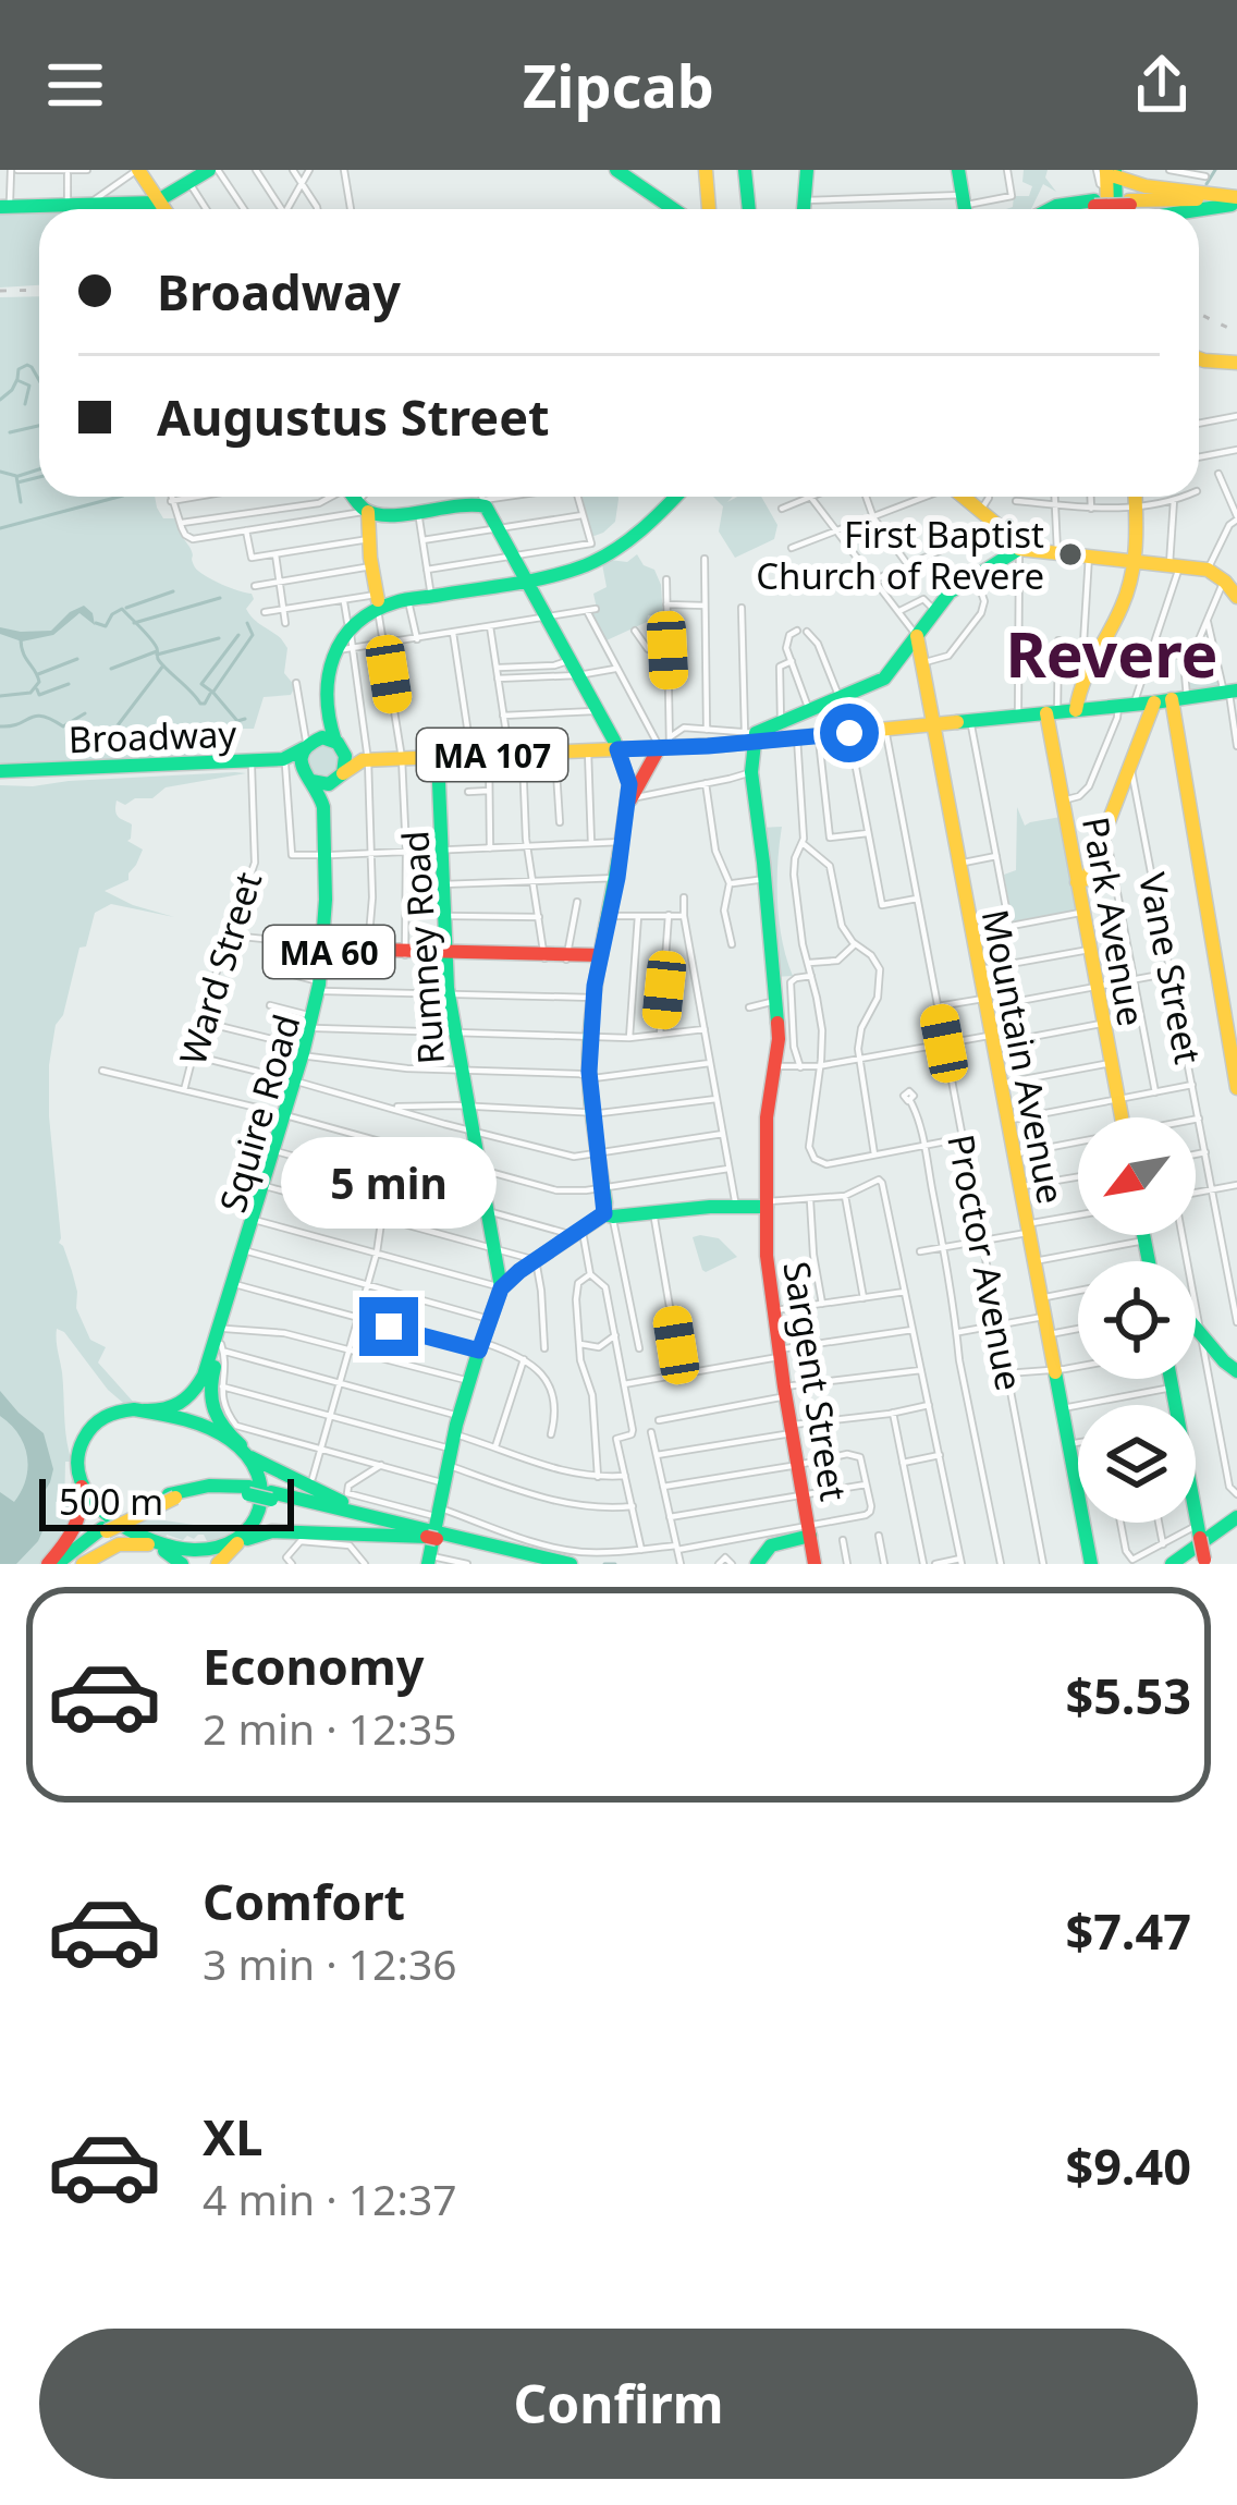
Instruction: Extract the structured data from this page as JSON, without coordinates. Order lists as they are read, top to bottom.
{
  "streets": {
    "main road": [
      "Broadway",
      "MA 107",
      "Park Avenue",
      "Rumney Road",
      "MA 60",
      "Mountain Avenue",
      "Squire Road",
      "Sargent Street"
    ],
    "street": ["Ward Street", "Vane Street", "Proctor Avenue"]
  },
  "crossings": [
    ["Broadway", "MA 107"],
    ["Broadway", "MA 60"],
    ["Broadway", "Ward Street"],
    ["Broadway", "Squire Road"],
    ["MA 107", "Park Avenue"],
    ["MA 107", "Rumney Road"],
    ["MA 107", "MA 60"],
    ["MA 107", "Mountain Avenue"],
    ["MA 107", "Squire Road"],
    ["MA 107", "Proctor Avenue"],
    ["MA 107", "Sargent Street"],
    ["MA 60", "Squire Road"]
  ],
  "districts": ["Revere"],
  "places": ["First Baptist Church of Revere"],
  "scale_bar": "500 m",
  "north": "bottom left",
  "page": {
    "header": "Zipcab",
    "banner": ["Broadway", "Augustus Street"],
    "bubble": "5 min",
    "scale": "500 m",
    "list": [
      {
        "name": "Economy",
        "note": "2 min · 12:35",
        "value": "$5.53"
      },
      {
        "name": "Comfort",
        "note": "3 min · 12:36",
        "value": "$7.47"
      },
      {
        "name": "XL",
        "note": "4 min · 12:37",
        "value": "$9.40"
      }
    ],
    "buttons": "Confirm"
  }
}
